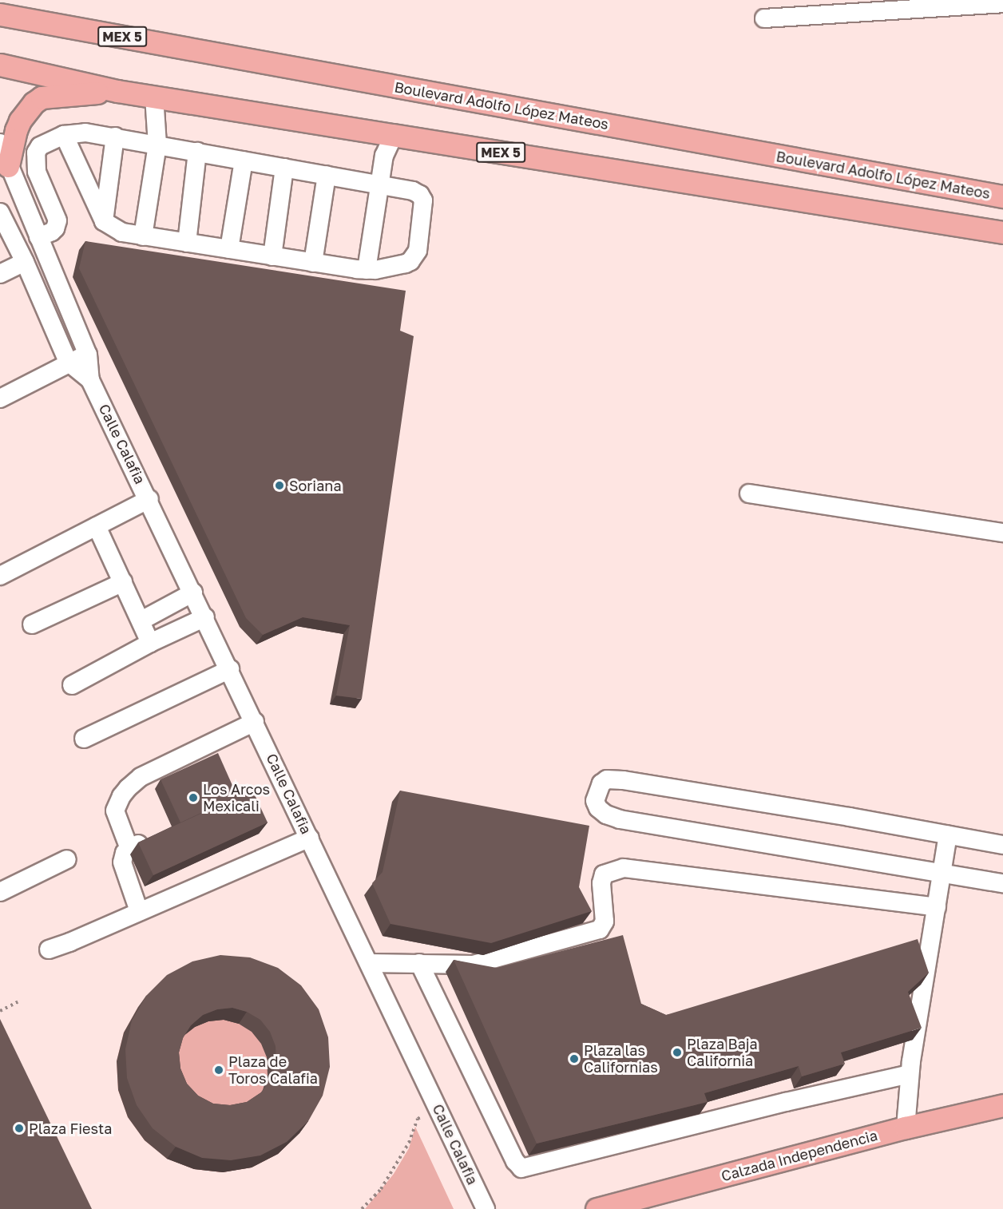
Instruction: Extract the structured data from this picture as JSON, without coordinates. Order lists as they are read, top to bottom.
{
  "streets": {
    "main road": ["MEX 5", "Boulevard Adolfo López Mateos", "Calzada Independencia"],
    "street": ["Calle Calafia"]
  },
  "places": [
    "Soriana",
    "Los Arcos Mexicali",
    "Plaza Baja California",
    "Plaza las Californias",
    "Plaza de Toros Calafia",
    "Plaza Fiesta"
  ]
}
